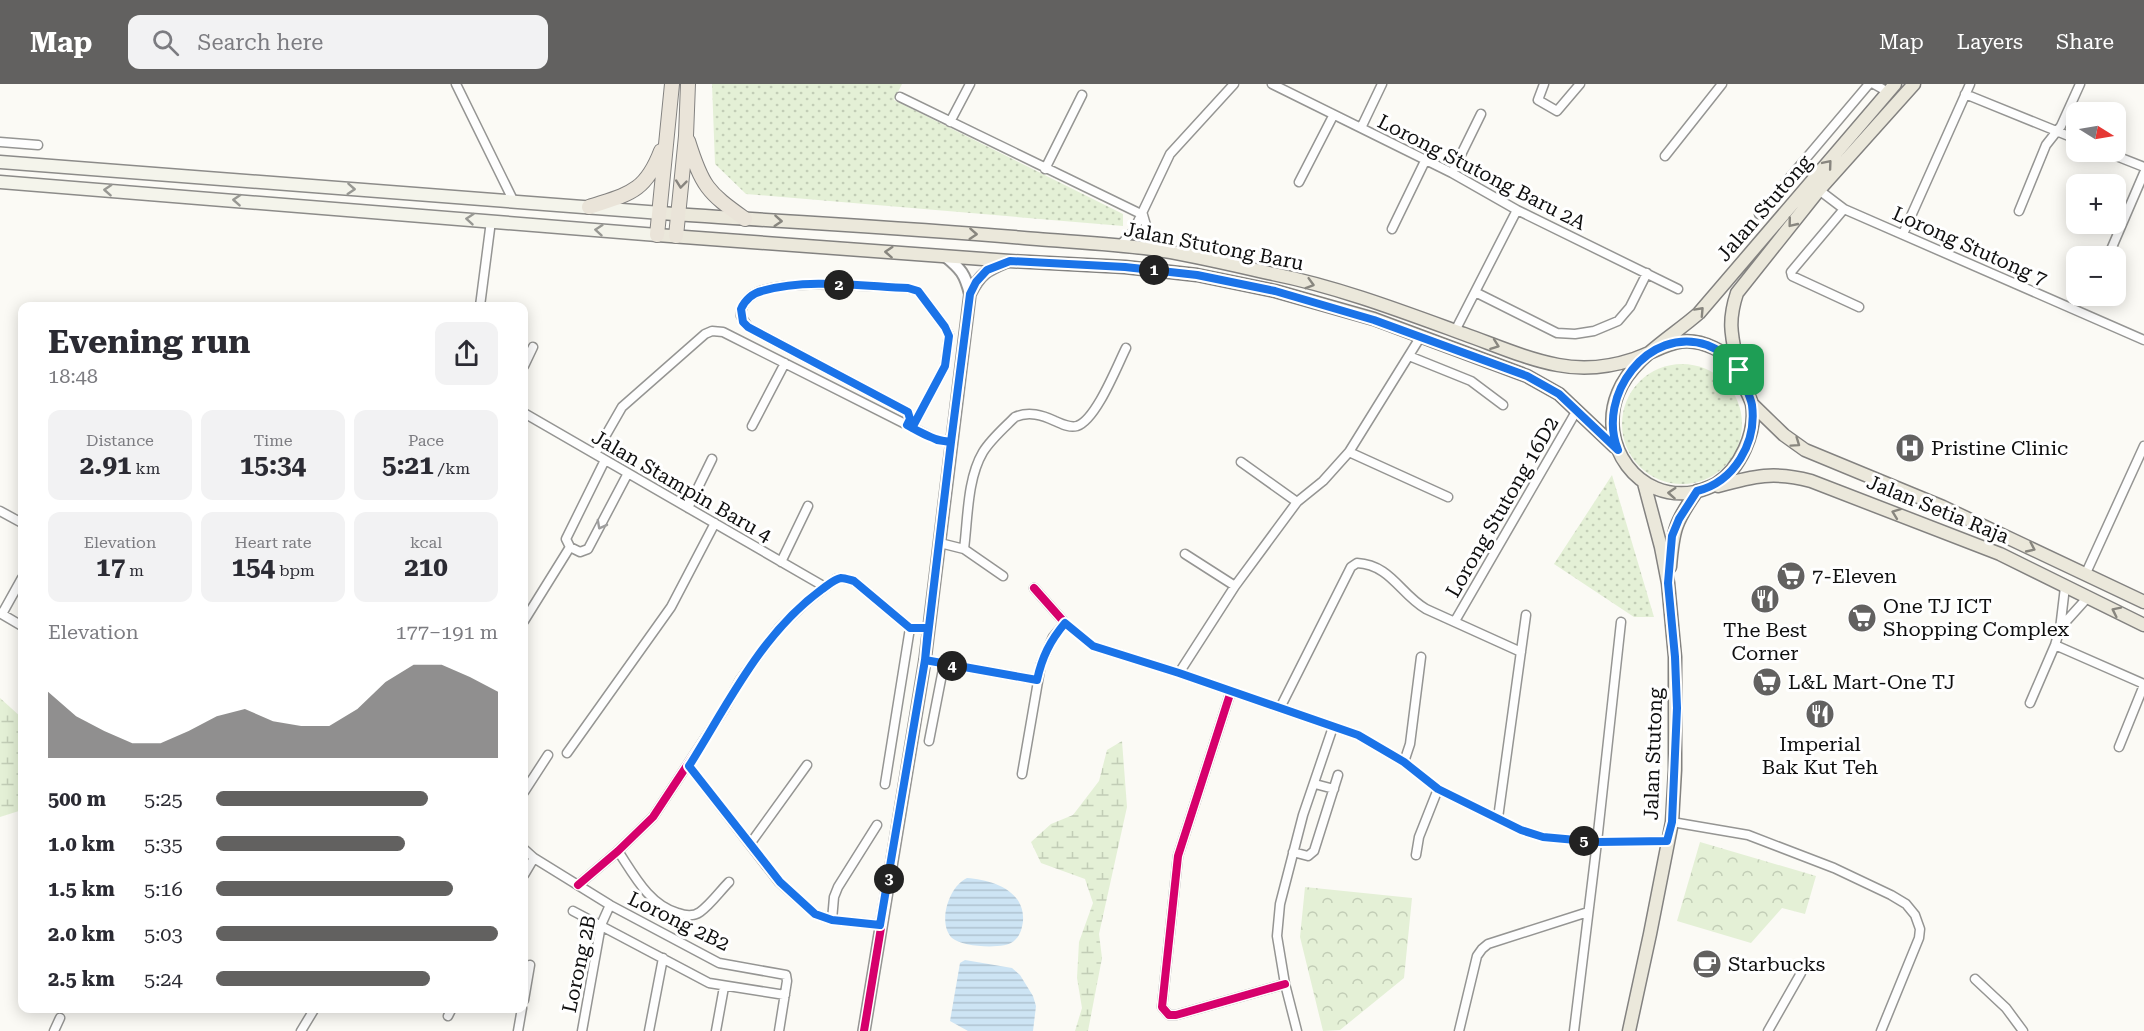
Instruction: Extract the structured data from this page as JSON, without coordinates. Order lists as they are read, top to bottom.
{
  "streets": {
    "main road": ["Jalan Stutong", "Jalan Stutong Baru", "Jalan Setia Raja"],
    "street": [
      "Lorong Stutong Baru 2A",
      "Lorong Stutong 7",
      "Jalan Stampin Baru 4",
      "Lorong Stutong 16D2",
      "Lorong 2B2",
      "Lorong 2B"
    ]
  },
  "crossings": [
    ["Jalan Stutong", "Jalan Stutong Baru"],
    ["Jalan Stutong", "Lorong Stutong 7"],
    ["Jalan Stutong", "Jalan Setia Raja"],
    ["Jalan Stutong Baru", "Lorong Stutong 16D2"],
    ["Jalan Stutong Baru", "Jalan Setia Raja"],
    ["Lorong 2B2", "Lorong 2B"]
  ],
  "places": {
    "hospital": ["Pristine Clinic"],
    "supermarket": ["7-Eleven", "One TJ ICT Shopping Complex", "L&L Mart-One TJ"],
    "restaurant": ["The Best Corner", "Imperial Bak Kut Teh"],
    "cafe": ["Starbucks"]
  },
  "north": "right",
  "page": {
    "header": "Map",
    "search": "Search here",
    "nav": ["Map", "Layers", "Share"],
    "map_buttons": ["+", "−"],
    "pins": [
      "1",
      "2",
      "4",
      "5",
      "3"
    ],
    "heading": ["Evening run", "18:48"],
    "stats": [
      ["Distance", "2.91 km"],
      ["Time", "15:34"],
      ["Pace", "5:21 /km"],
      ["Elevation", "17 m"],
      ["Heart rate", "154 bpm"],
      ["kcal", "210"]
    ],
    "chart": ["Elevation", "177–191 m"],
    "list": [
      {
        "name": "500 m",
        "note": "5:25"
      },
      {
        "name": "1.0 km",
        "note": "5:35"
      },
      {
        "name": "1.5 km",
        "note": "5:16"
      },
      {
        "name": "2.0 km",
        "note": "5:03"
      },
      {
        "name": "2.5 km",
        "note": "5:24"
      }
    ]
  }
}
